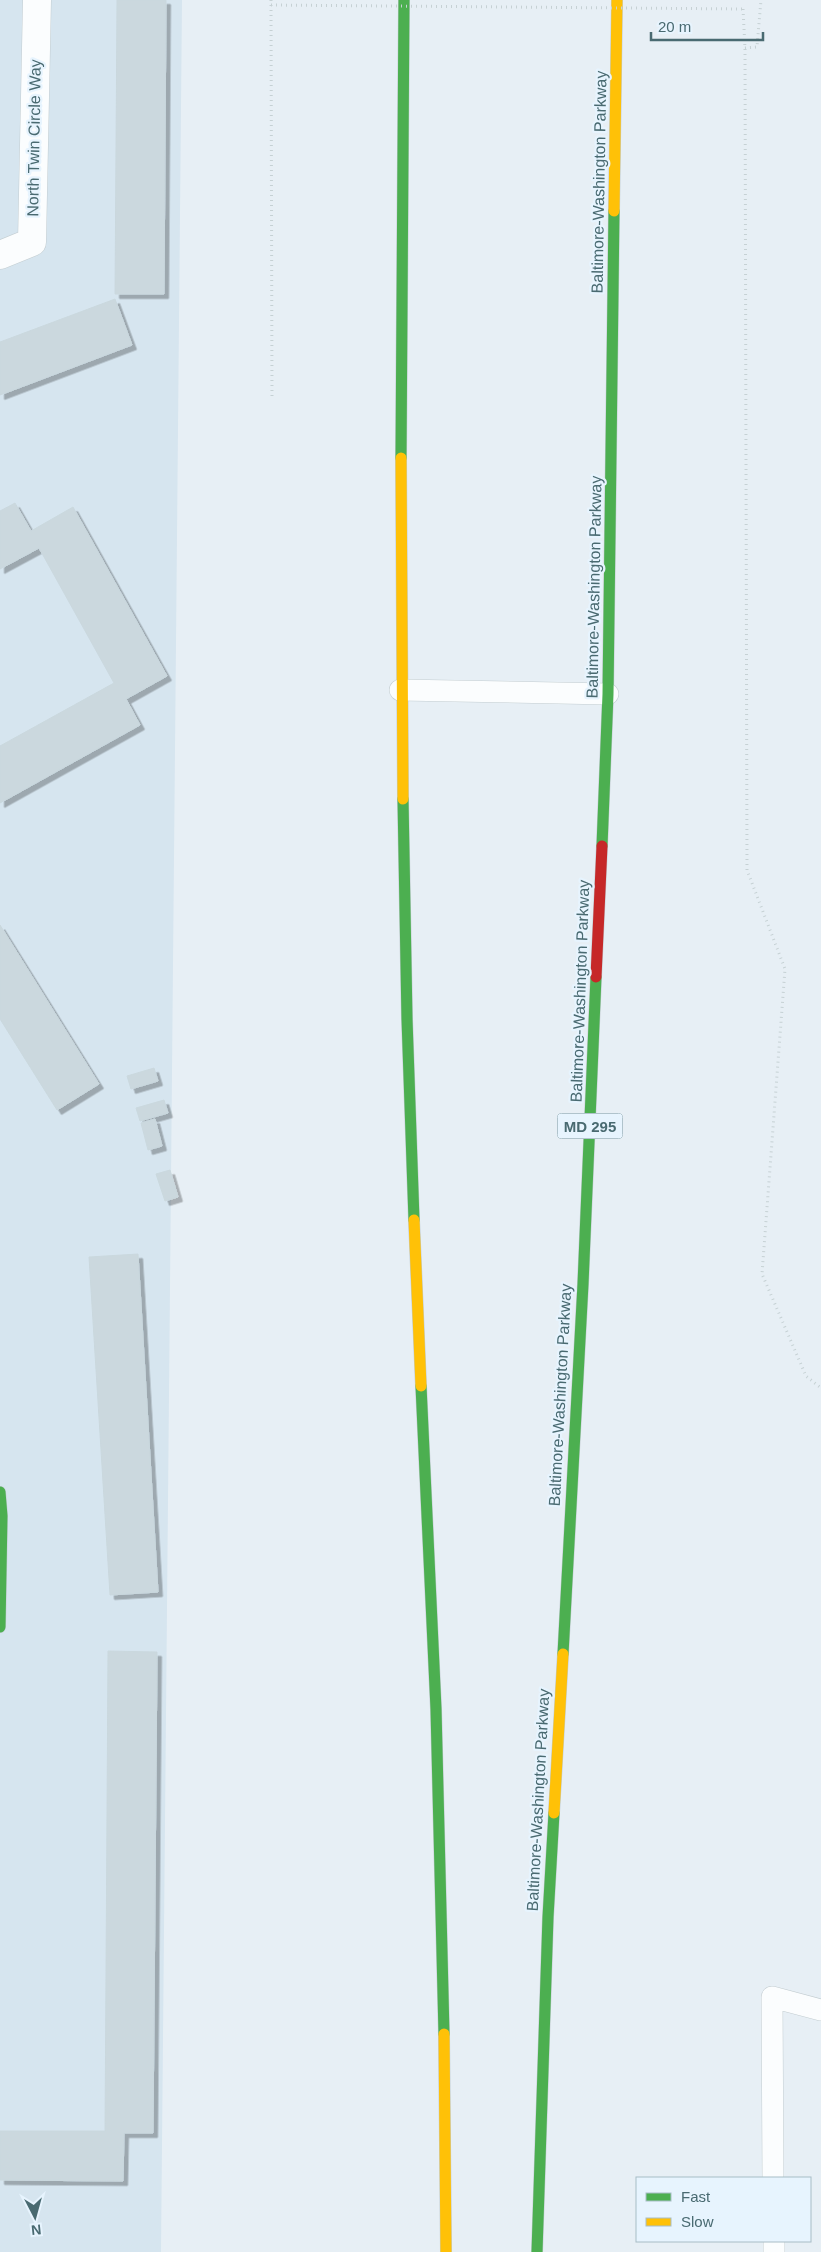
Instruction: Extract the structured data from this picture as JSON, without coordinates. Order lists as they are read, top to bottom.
{
  "streets": {
    "main road": ["Baltimore-Washington Parkway", "MD 295"],
    "street": ["North Twin Circle Way"]
  },
  "legend": ["Fast", "Slow"],
  "scale_bar": "20 m",
  "north": "bottom"
}
